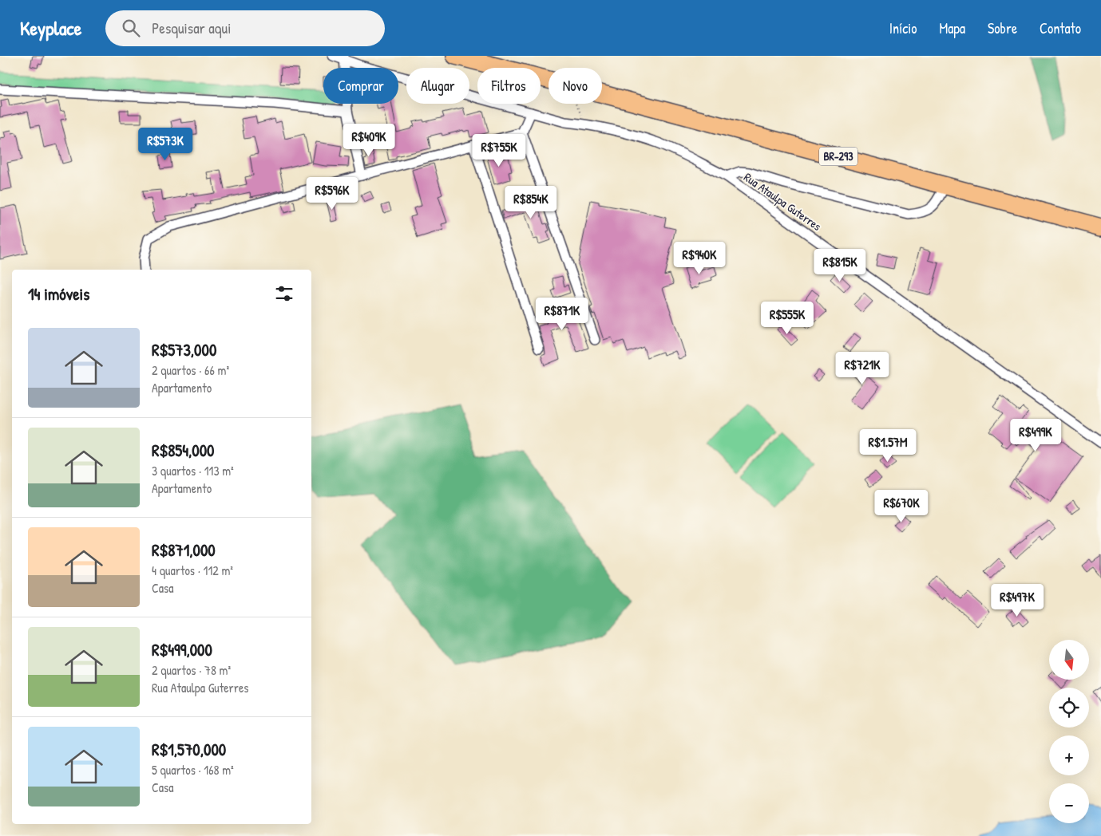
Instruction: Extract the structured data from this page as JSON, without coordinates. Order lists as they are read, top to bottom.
{
  "streets": {
    "highway": ["BR-293"],
    "street": ["Rua Ataulpa Guterres"]
  },
  "north": "bottom",
  "page": {
    "header": "Keyplace",
    "search": "Pesquisar aqui",
    "nav": [
      "Início",
      "Mapa",
      "Sobre",
      "Contato"
    ],
    "chip": [
      "Comprar",
      "Alugar",
      "Filtros",
      "Novo"
    ],
    "price": [
      "R$409K",
      "R$573K",
      "R$755K",
      "R$596K",
      "R$854K",
      "R$940K",
      "R$815K",
      "R$871K",
      "R$555K",
      "R$721K",
      "R$499K",
      "R$1.57M",
      "R$670K",
      "R$497K"
    ],
    "heading": "14 imóveis",
    "list": [
      {
        "name": "R$573,000",
        "note": "2 quartos · 66 m² · Apartamento"
      },
      {
        "name": "R$854,000",
        "note": "3 quartos · 113 m² · Apartamento"
      },
      {
        "name": "R$871,000",
        "note": "4 quartos · 112 m² · Casa"
      },
      {
        "name": "R$499,000",
        "note": "2 quartos · 78 m² · Rua Ataulpa Guterres"
      },
      {
        "name": "R$1,570,000",
        "note": "5 quartos · 168 m² · Casa"
      }
    ],
    "map_buttons": ["+", "−"]
  }
}
